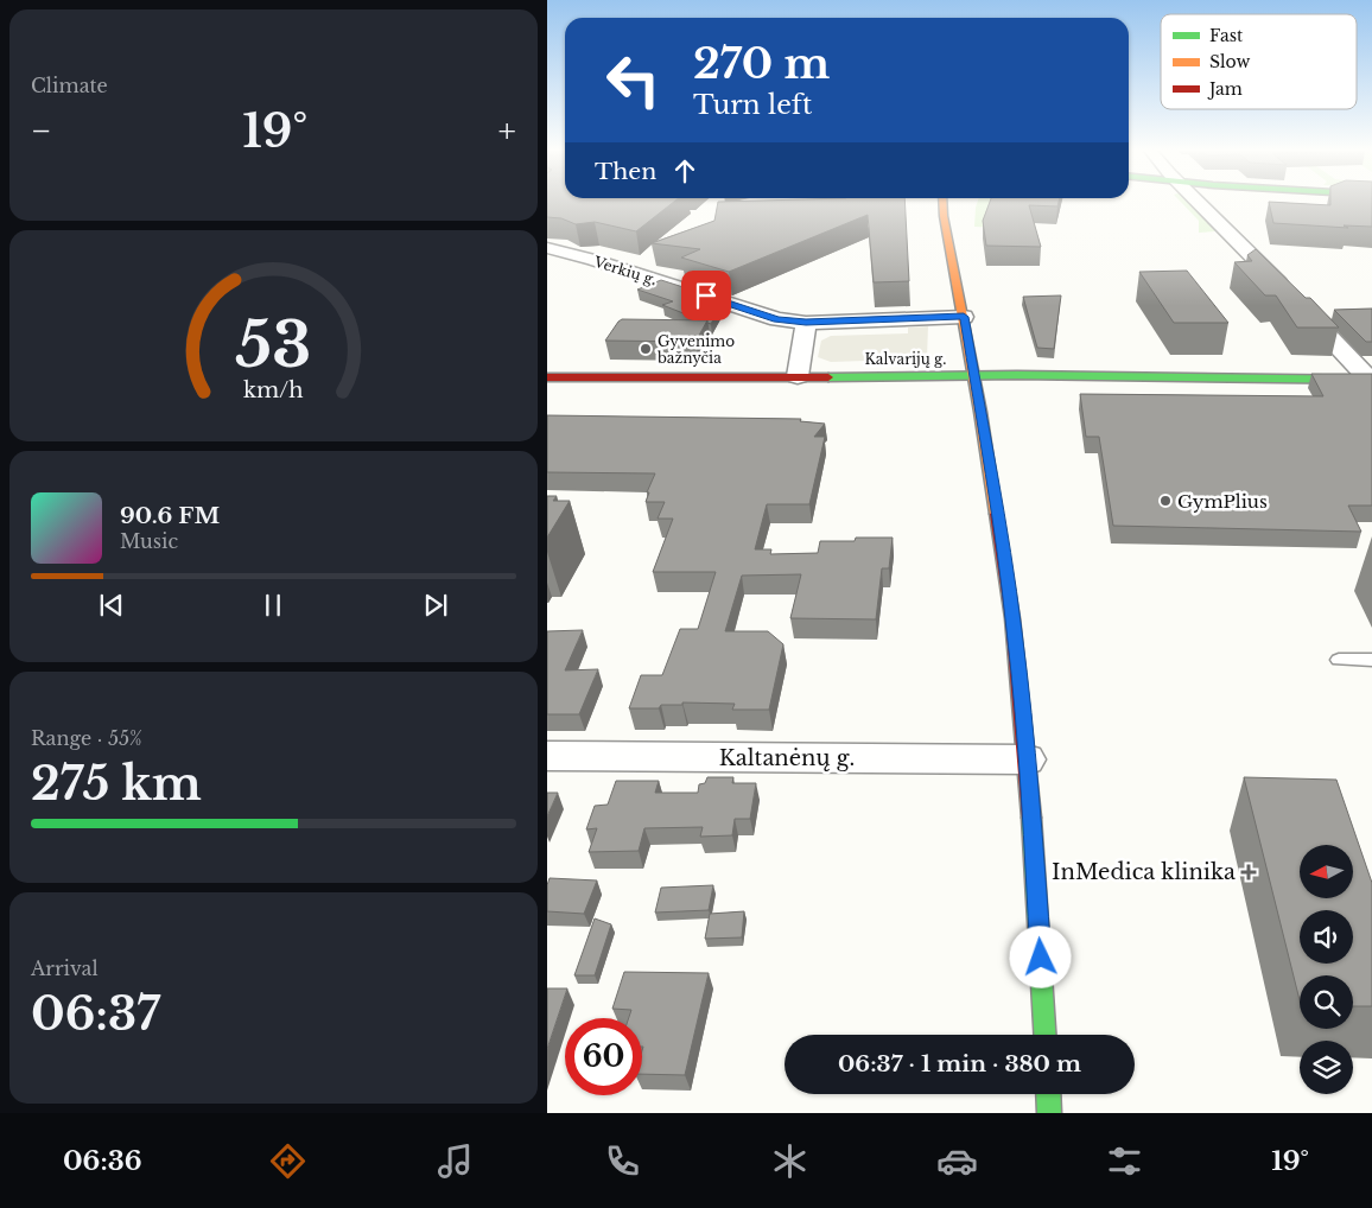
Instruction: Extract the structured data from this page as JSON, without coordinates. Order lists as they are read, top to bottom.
{
  "streets": {
    "main road": ["Kalvarijų g."],
    "street": ["Verkių g.", "Kaltanėnų g."]
  },
  "places": {
    "other": ["Gyvenimo bažnyčia", "GymPlius"],
    "health": ["InMedica klinika"]
  },
  "legend": ["Fast", "Slow", "Jam"],
  "north": "left",
  "page": {
    "tile": [
      "Climate",
      ["Range · 55%", "275 km"],
      ["Arrival", "06:37"]
    ],
    "turn": ["270 m", "Turn left"],
    "heat": ["−", "19°", "+"],
    "then": "Then",
    "song": ["90.6 FM", "Music"],
    "limit": "60",
    "trip": "06:37 · 1 min · 380 m",
    "tabs": ["06:36", "19°"],
    "gauge": ["53", "km/h"]
  }
}
